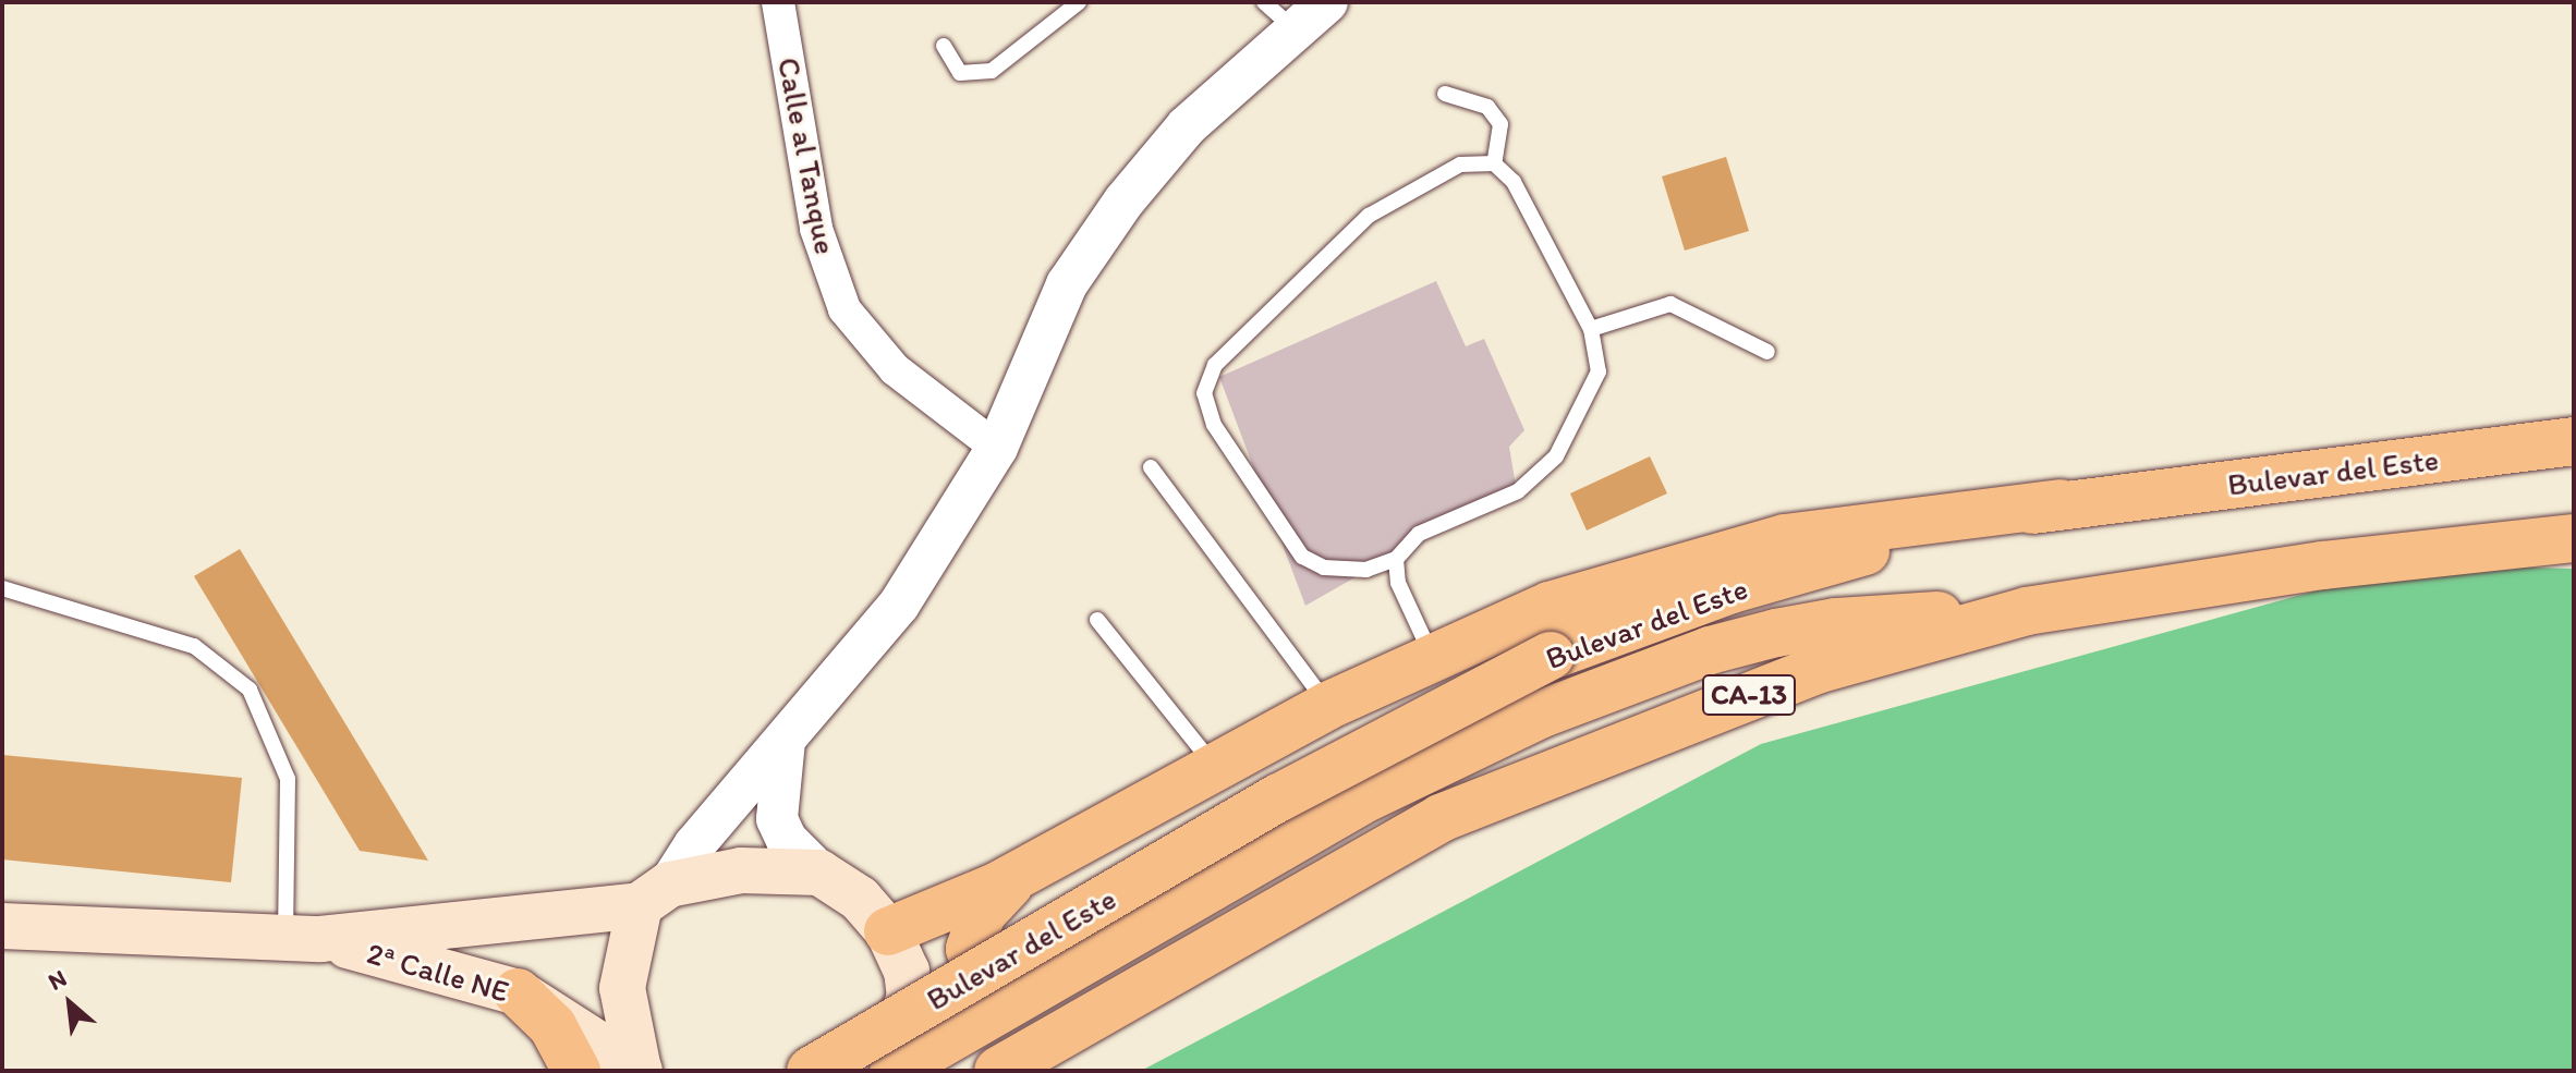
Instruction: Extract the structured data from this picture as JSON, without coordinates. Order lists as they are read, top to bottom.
{
  "streets": {
    "highway": ["Bulevar del Este", "CA-13"],
    "main road": ["2ª Calle NE"],
    "street": ["Calle al Tanque"]
  },
  "north": "top left"
}
